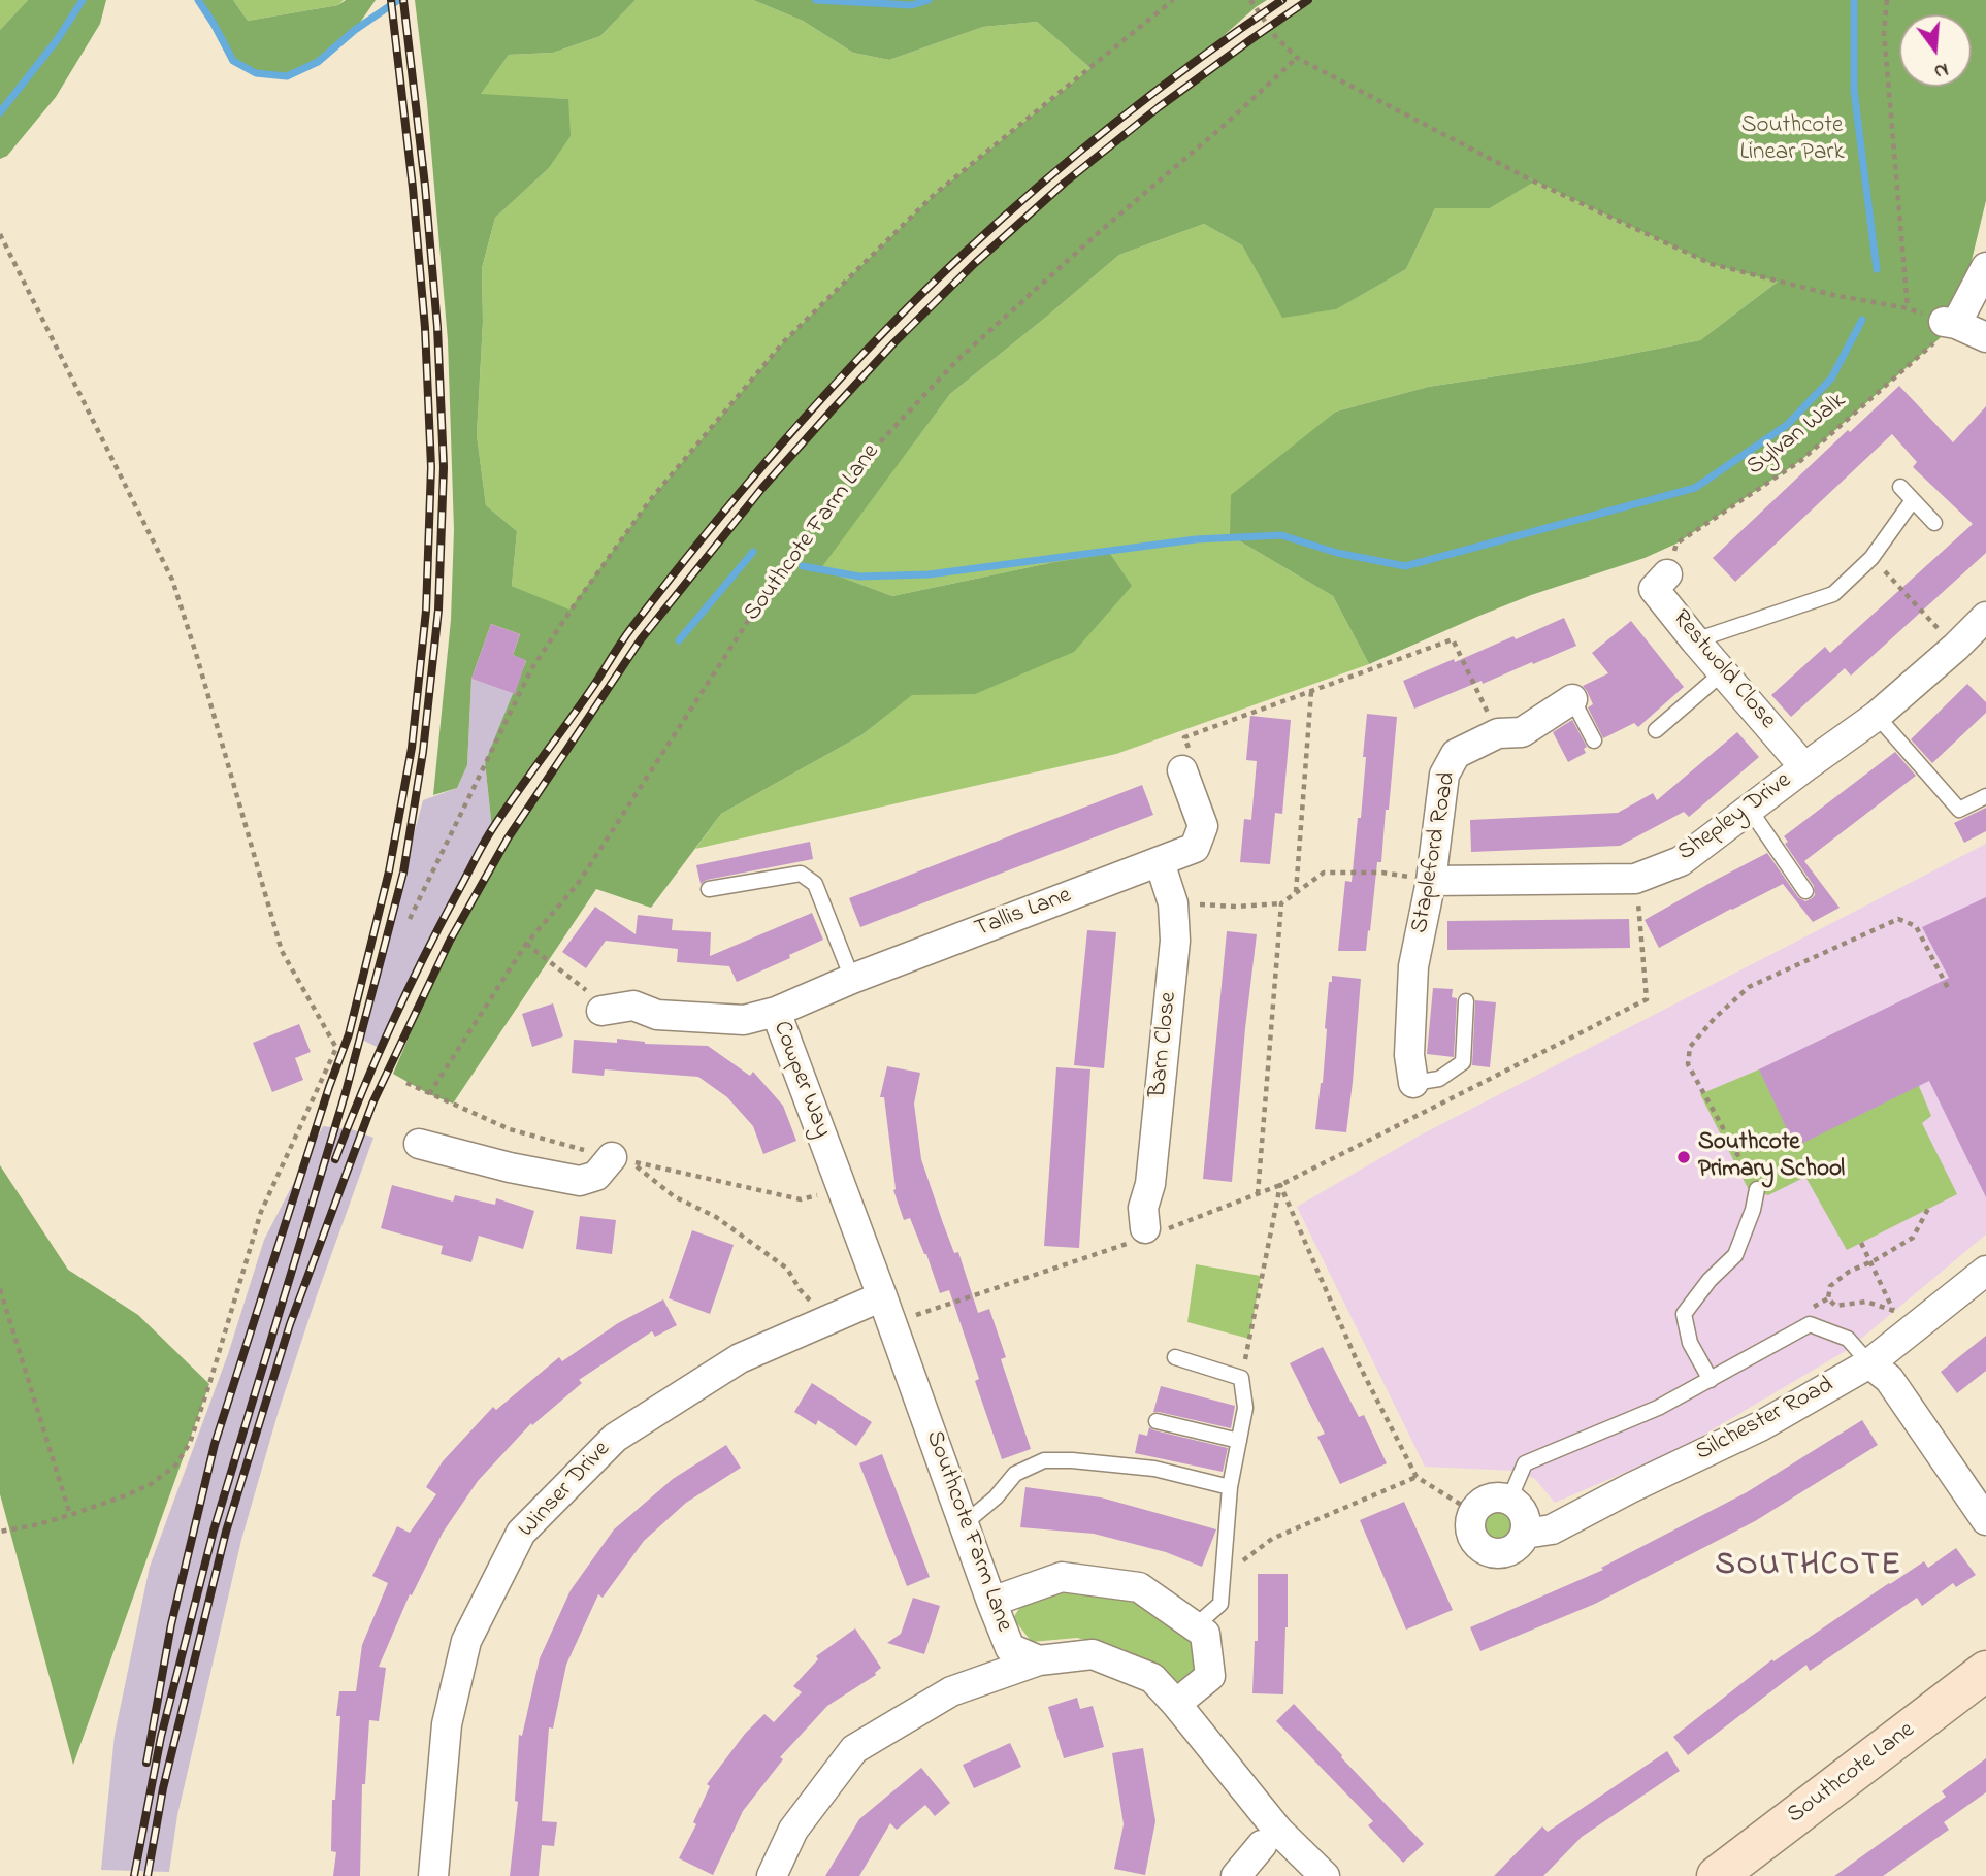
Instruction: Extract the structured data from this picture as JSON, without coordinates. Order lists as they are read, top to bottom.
{
  "streets": {
    "street": [
      "Southcote Farm Lane",
      "Restwold Close",
      "Shepley Drive",
      "Stapleford Road",
      "Tallis Lane",
      "Barn Close",
      "Cowper Way",
      "Silchester Road",
      "Winser Drive",
      "Southcote Lane"
    ],
    "path": ["Sylvan Walk"]
  },
  "crossings": [
    ["Sylvan Walk", "Restwold Close"],
    ["Southcote Farm Lane", "Cowper Way"],
    ["Southcote Farm Lane", "Winser Drive"],
    ["Restwold Close", "Shepley Drive"],
    ["Shepley Drive", "Stapleford Road"],
    ["Tallis Lane", "Barn Close"],
    ["Tallis Lane", "Cowper Way"]
  ],
  "districts": ["SOUTHCOTE"],
  "parks": ["Southcote Linear Park"],
  "places": ["Southcote Primary School"],
  "north": "bottom"
}
